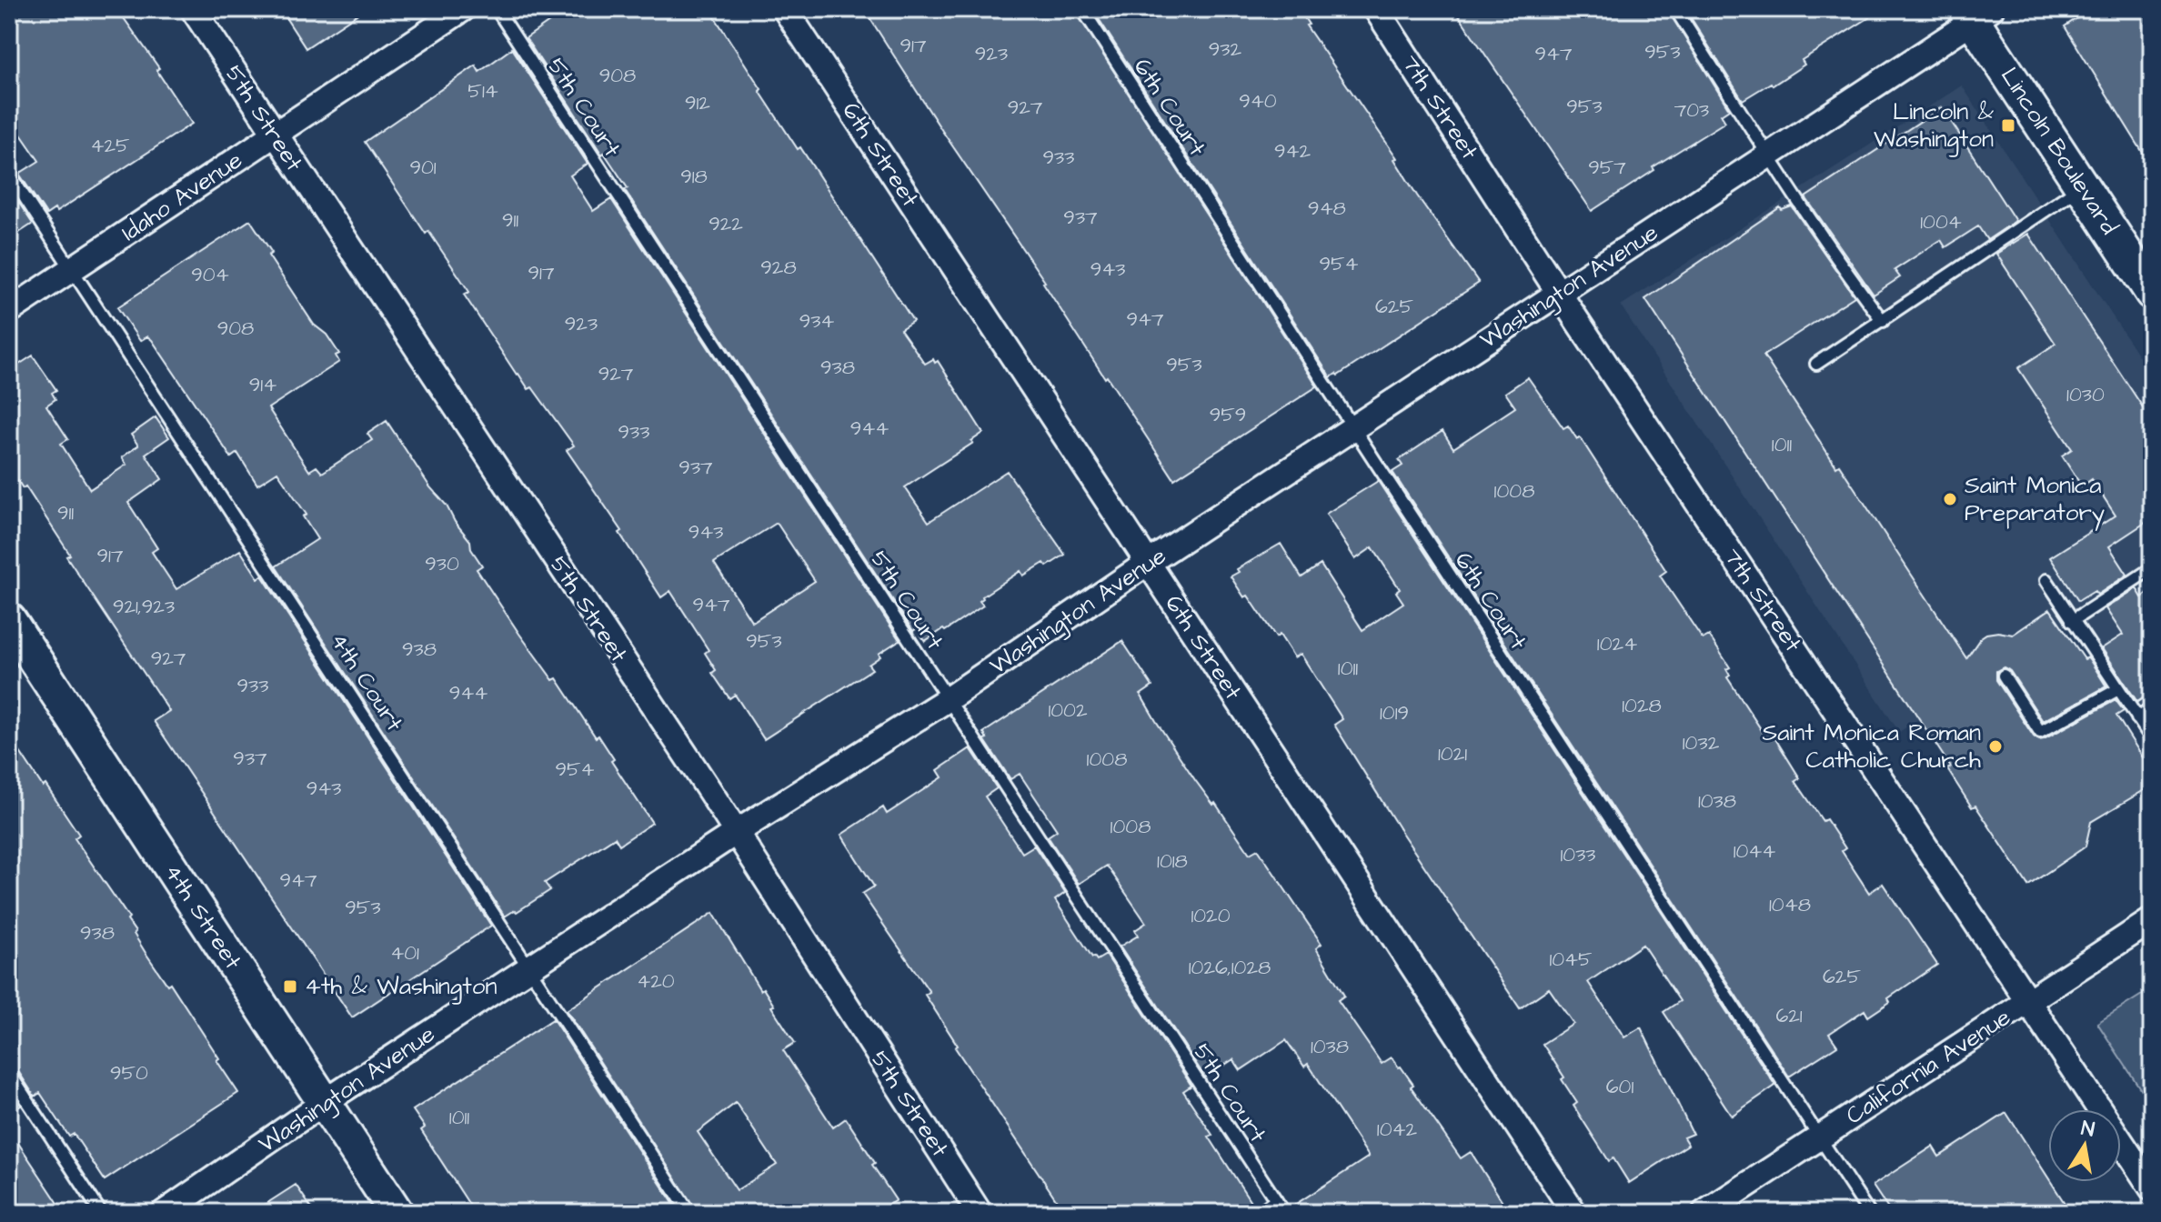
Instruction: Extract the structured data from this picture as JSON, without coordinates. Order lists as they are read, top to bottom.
{
  "streets": {
    "street": [
      "7th Street",
      "5th Street",
      "Lincoln Boulevard",
      "6th Street",
      "Idaho Avenue",
      "Washington Avenue",
      "4th Street",
      "California Avenue"
    ],
    "lane": ["5th Court", "6th Court", "4th Court"]
  },
  "crossings": [
    ["5th Court", "Washington Avenue"],
    ["6th Court", "Washington Avenue"],
    ["6th Court", "California Avenue"],
    ["7th Street", "Washington Avenue"],
    ["7th Street", "California Avenue"],
    ["5th Street", "Idaho Avenue"],
    ["5th Street", "Washington Avenue"],
    ["Lincoln Boulevard", "Washington Avenue"],
    ["6th Street", "Washington Avenue"],
    ["Idaho Avenue", "4th Court"],
    ["Washington Avenue", "4th Court"],
    ["Washington Avenue", "4th Street"]
  ],
  "places": {
    "transit": ["Lincoln & Washington", "4th & Washington"],
    "other": ["Saint Monica Preparatory", "Saint Monica Roman Catholic Church"]
  },
  "house_numbers": [
    "917",
    "932",
    "953",
    "923",
    "947",
    "908",
    "514",
    "940",
    "912",
    "953",
    "927",
    "703",
    "425",
    "942",
    "933",
    "901",
    "957",
    "918",
    "948",
    "937",
    "911",
    "1004",
    "922",
    "954",
    "928",
    "943",
    "917",
    "904",
    "625",
    "947",
    "934",
    "923",
    "908",
    "953",
    "938",
    "927",
    "914",
    "1030",
    "959",
    "944",
    "933",
    "1011",
    "937",
    "1008",
    "911",
    "943",
    "917",
    "930",
    "947",
    "921,923",
    "953",
    "1024",
    "938",
    "927",
    "1011",
    "933",
    "944",
    "1028",
    "1002",
    "1019",
    "1032",
    "1021",
    "937",
    "1008",
    "954",
    "943",
    "1038",
    "1008",
    "1044",
    "1033",
    "1018",
    "947",
    "1048",
    "953",
    "1020",
    "938",
    "401",
    "1045",
    "1026,1028",
    "625",
    "420",
    "621",
    "1038",
    "950",
    "601",
    "1011",
    "1042"
  ],
  "north": "top"
}
